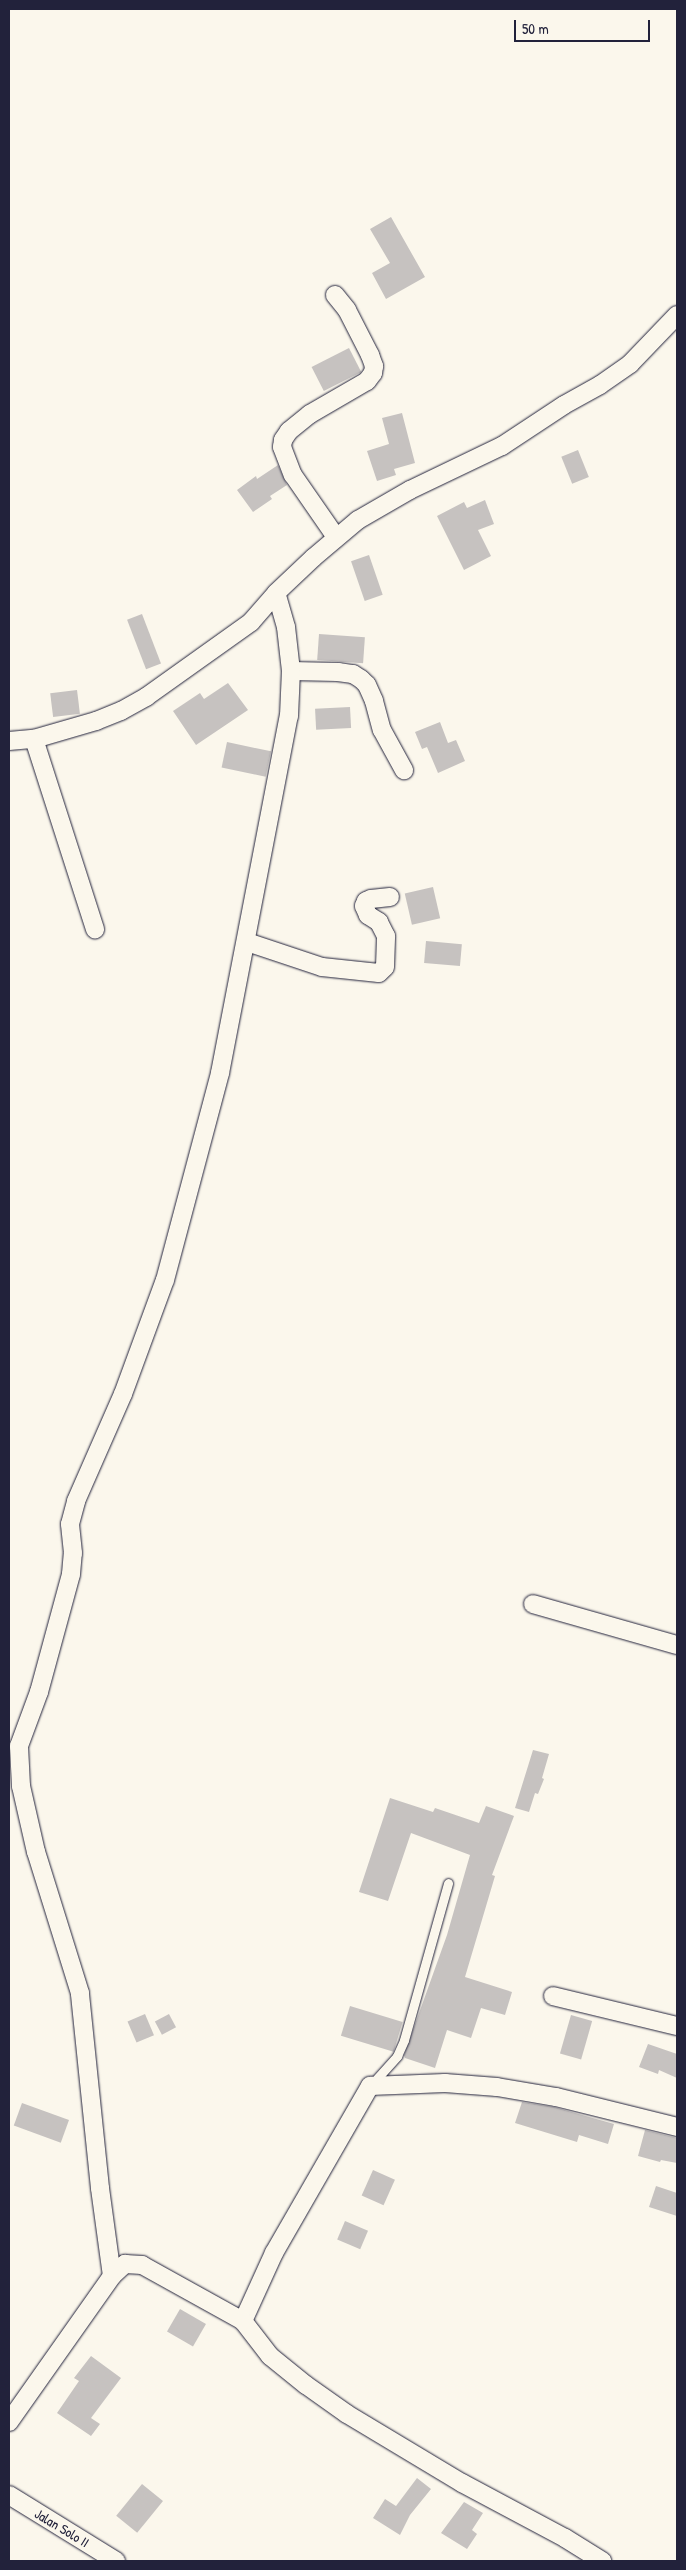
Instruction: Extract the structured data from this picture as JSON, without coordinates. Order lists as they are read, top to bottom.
{
  "streets": {
    "street": ["Jalan Solo II"]
  },
  "scale_bar": "50 m"
}
